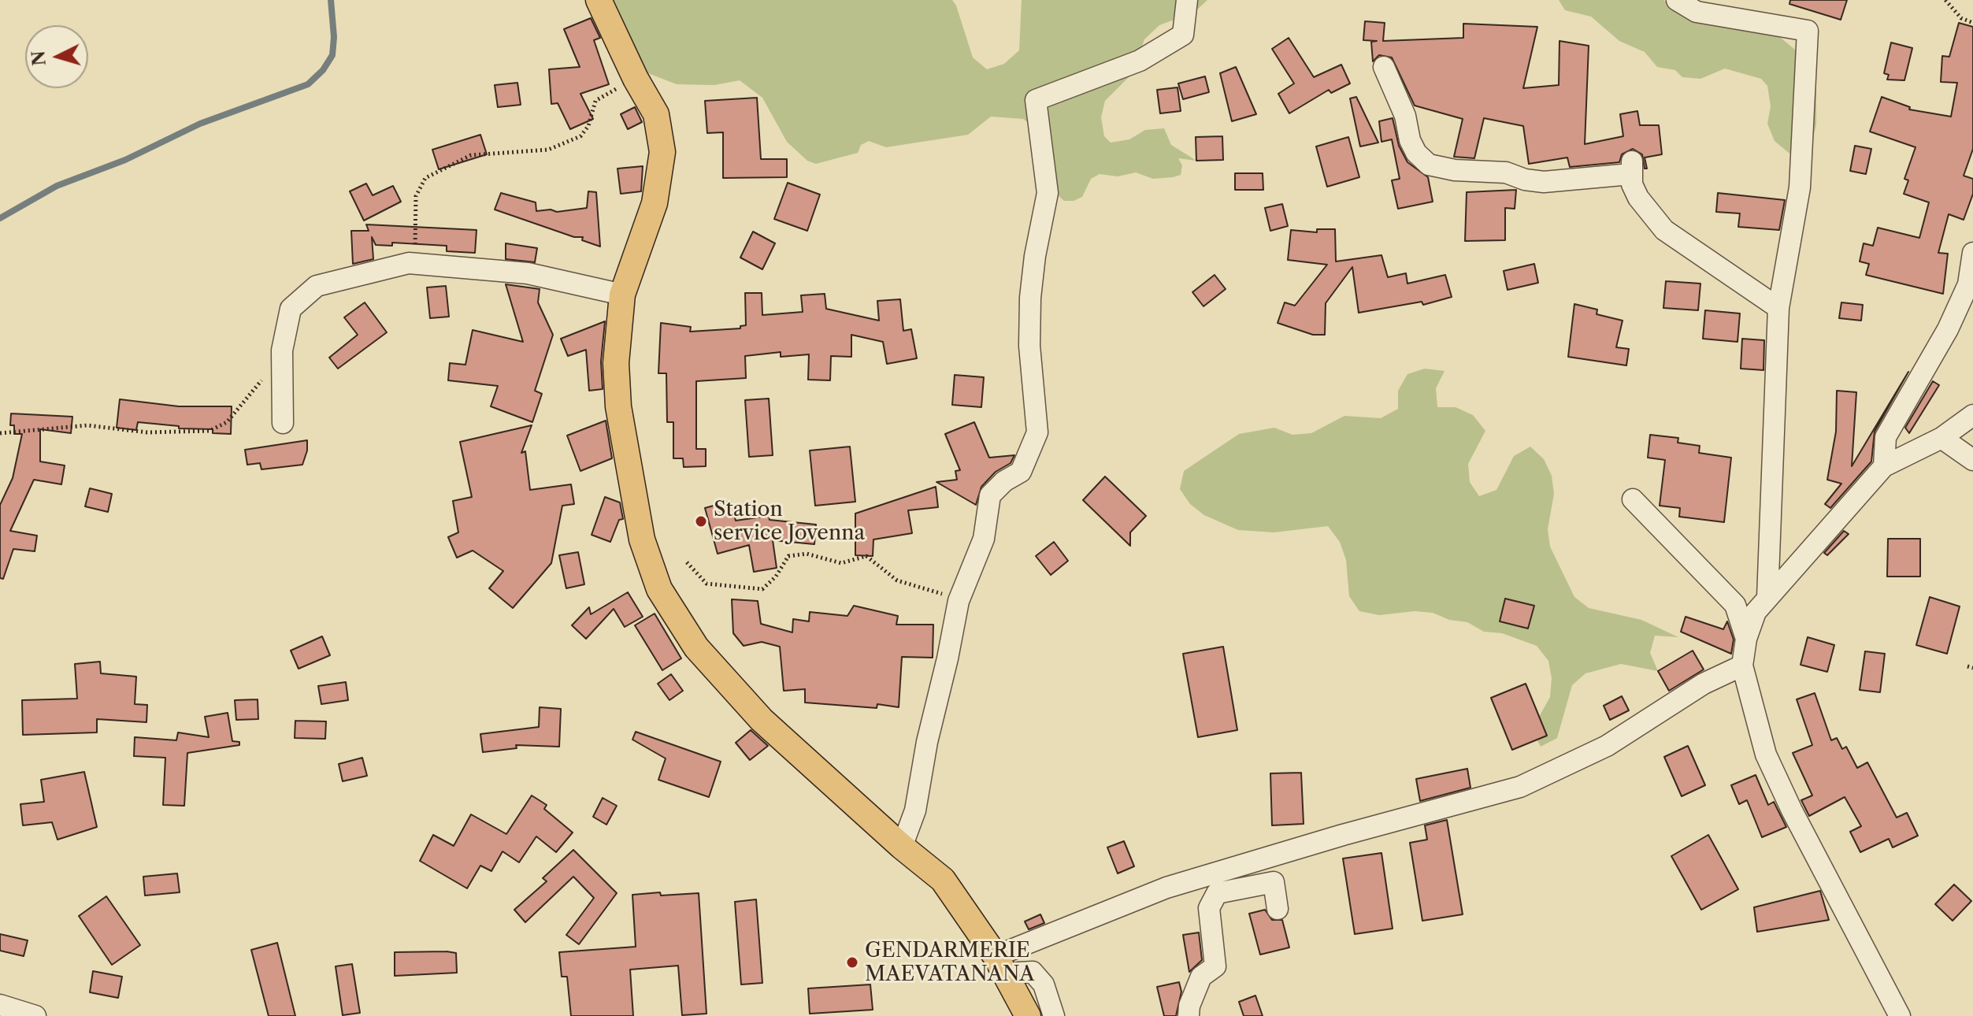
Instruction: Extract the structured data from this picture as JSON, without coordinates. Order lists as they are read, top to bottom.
{
  "places": ["Station service Jovenna", "GENDARMERIE MAEVATANANA"],
  "north": "left"
}
